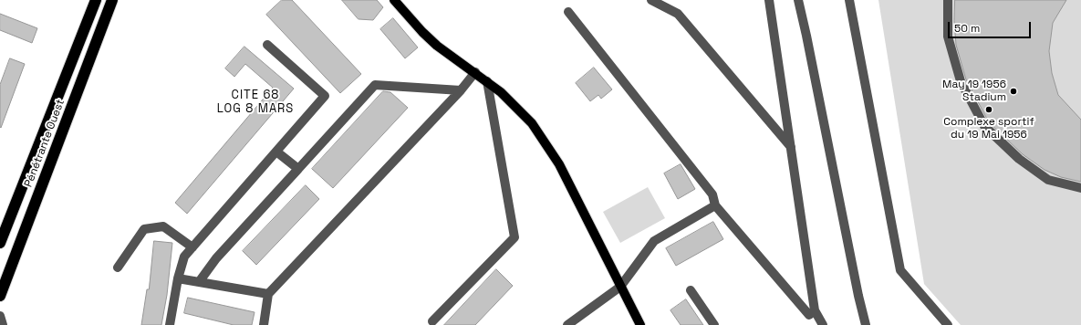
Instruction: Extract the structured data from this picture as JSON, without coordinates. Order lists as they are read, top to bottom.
{
  "streets": {
    "highway": ["Pénétrante Ouest"]
  },
  "districts": ["CITE 68 LOG 8 MARS"],
  "places": ["May 19 1956 Stadium", "Complexe sportif du 19 Mai 1956"],
  "scale_bar": "50 m"
}
